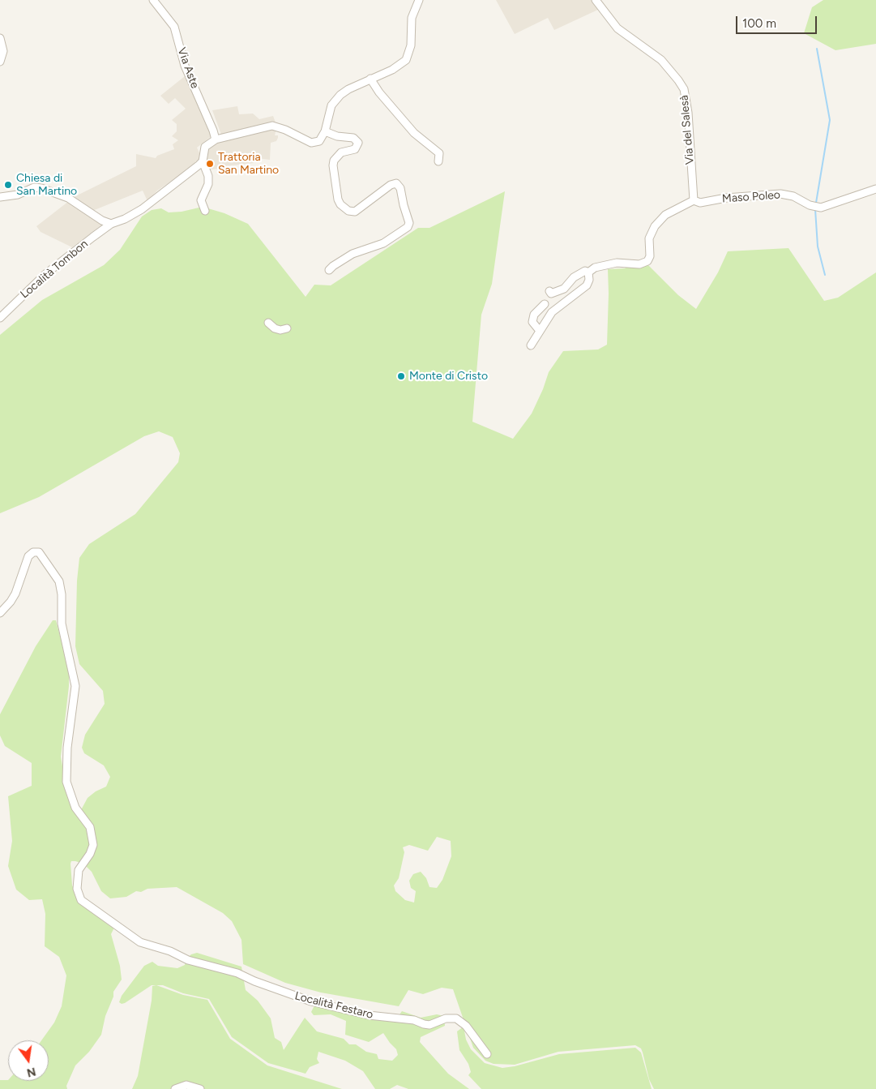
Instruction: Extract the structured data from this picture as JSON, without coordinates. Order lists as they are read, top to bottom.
{
  "streets": {
    "street": [
      "Via Aste",
      "Via del Salesà",
      "Maso Poleo",
      "Località Tombon",
      "Località Festaro"
    ]
  },
  "crossings": [
    ["Via del Salesà", "Maso Poleo"]
  ],
  "places": ["Trattoria San Martino", "Chiesa di San Martino", "Monte di Cristo"],
  "scale_bar": "100 m",
  "north": "bottom"
}
